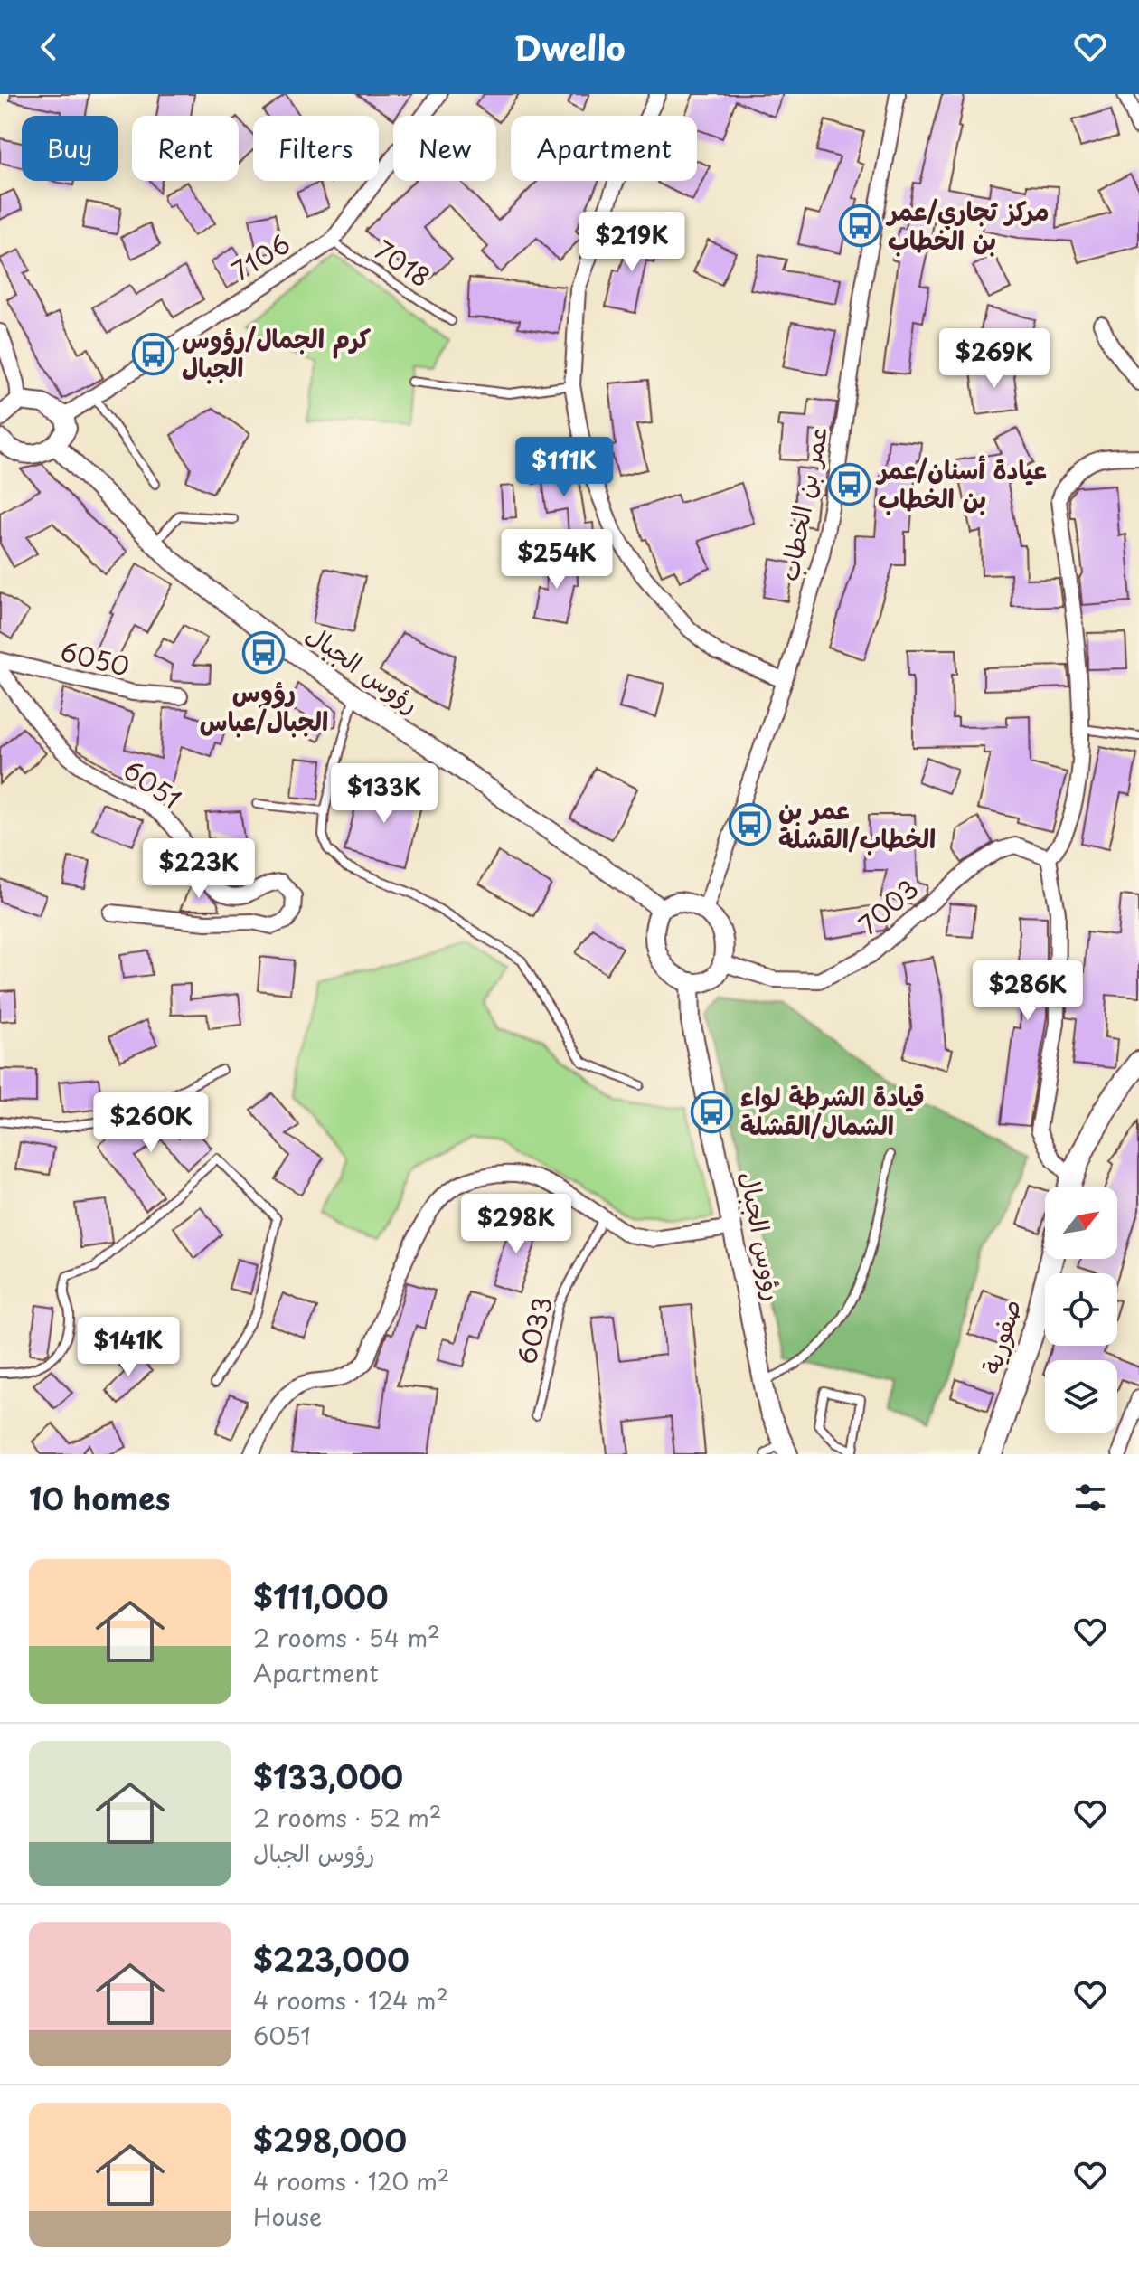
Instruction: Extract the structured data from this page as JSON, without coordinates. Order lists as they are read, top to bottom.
{
  "streets": {
    "main road": ["صفورية"],
    "street": [
      "7106",
      "عمر بن الخطاب",
      "6050",
      "رؤوس الجبال",
      "6051",
      "7003"
    ],
    "lane": ["7018", "6033"]
  },
  "crossings": [
    ["7106", "7018"],
    ["عمر بن الخطاب", "رؤوس الجبال"],
    ["عمر بن الخطاب", "7003"],
    ["رؤوس الجبال", "7003"]
  ],
  "places": {
    "bus stop": [
      "مركز تجاري/عمر بن الخطاب",
      "كرم الجمال/رؤوس الجبال",
      "عيادة أسنان/عمر بن الخطاب",
      "رؤوس الجبال/عباس",
      "عمر بن الخطاب/القشلة",
      "قيادة الشرطة لواء الشمال/القشلة"
    ]
  },
  "north": "top right",
  "page": {
    "header": "Dwello",
    "chip": [
      "Buy",
      "Rent",
      "Filters",
      "New",
      "Apartment"
    ],
    "price": [
      "$219K",
      "$269K",
      "$111K",
      "$254K",
      "$133K",
      "$223K",
      "$286K",
      "$260K",
      "$298K",
      "$141K"
    ],
    "heading": "10 homes",
    "list": [
      {
        "name": "$111,000",
        "note": "2 rooms · 54 m² · Apartment"
      },
      {
        "name": "$133,000",
        "note": "2 rooms · 52 m² · رؤوس الجبال"
      },
      {
        "name": "$223,000",
        "note": "4 rooms · 124 m² · 6051"
      },
      {
        "name": "$298,000",
        "note": "4 rooms · 120 m² · House"
      }
    ]
  }
}
